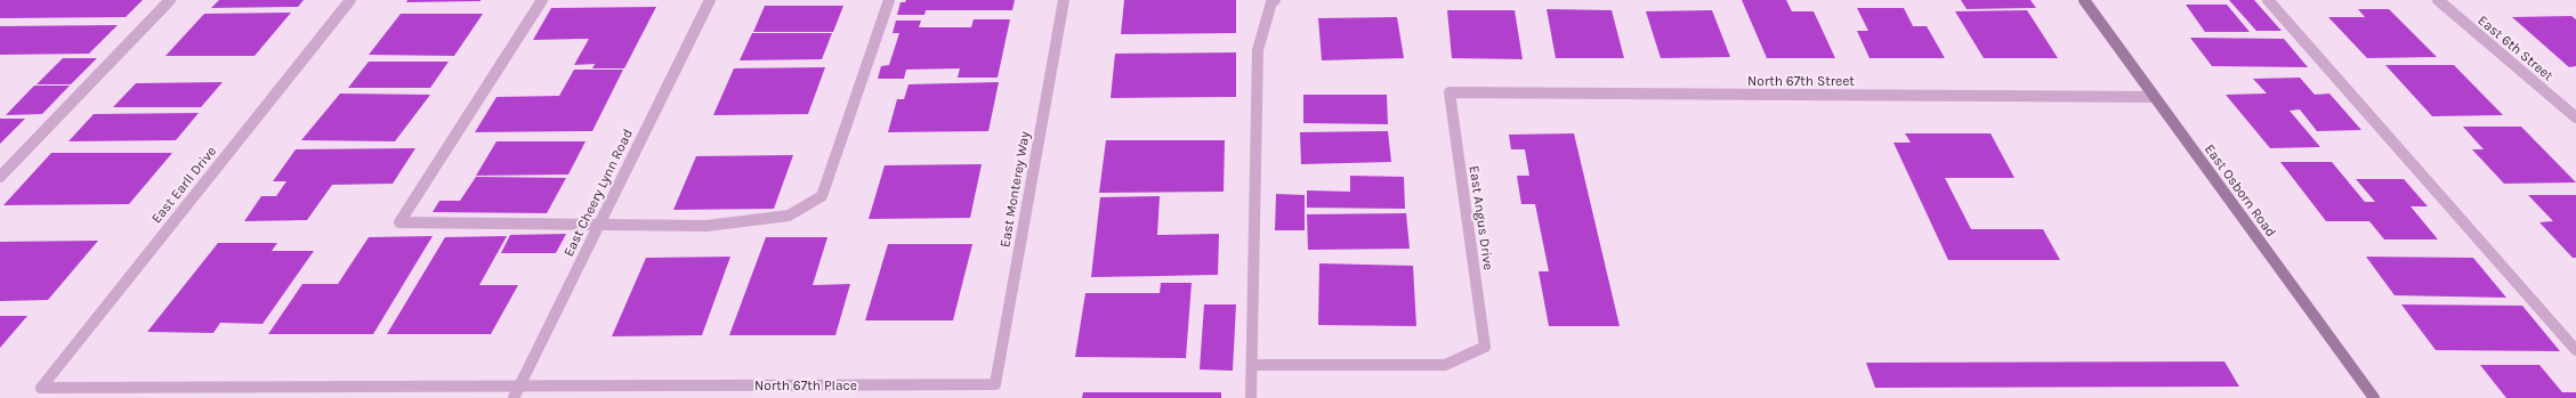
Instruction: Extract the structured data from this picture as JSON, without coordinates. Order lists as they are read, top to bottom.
{
  "streets": {
    "main road": ["East Osborn Road"],
    "street": [
      "East 6th Street",
      "North 67th Street",
      "East Earll Drive",
      "East Monterey Way",
      "East Cheery Lynn Road",
      "East Angus Drive",
      "North 67th Place"
    ]
  },
  "crossings": [
    ["North 67th Street", "East Osborn Road"],
    ["North 67th Street", "East Angus Drive"],
    ["East Earll Drive", "North 67th Place"],
    ["East Monterey Way", "North 67th Place"],
    ["East Cheery Lynn Road", "North 67th Place"]
  ]
}
